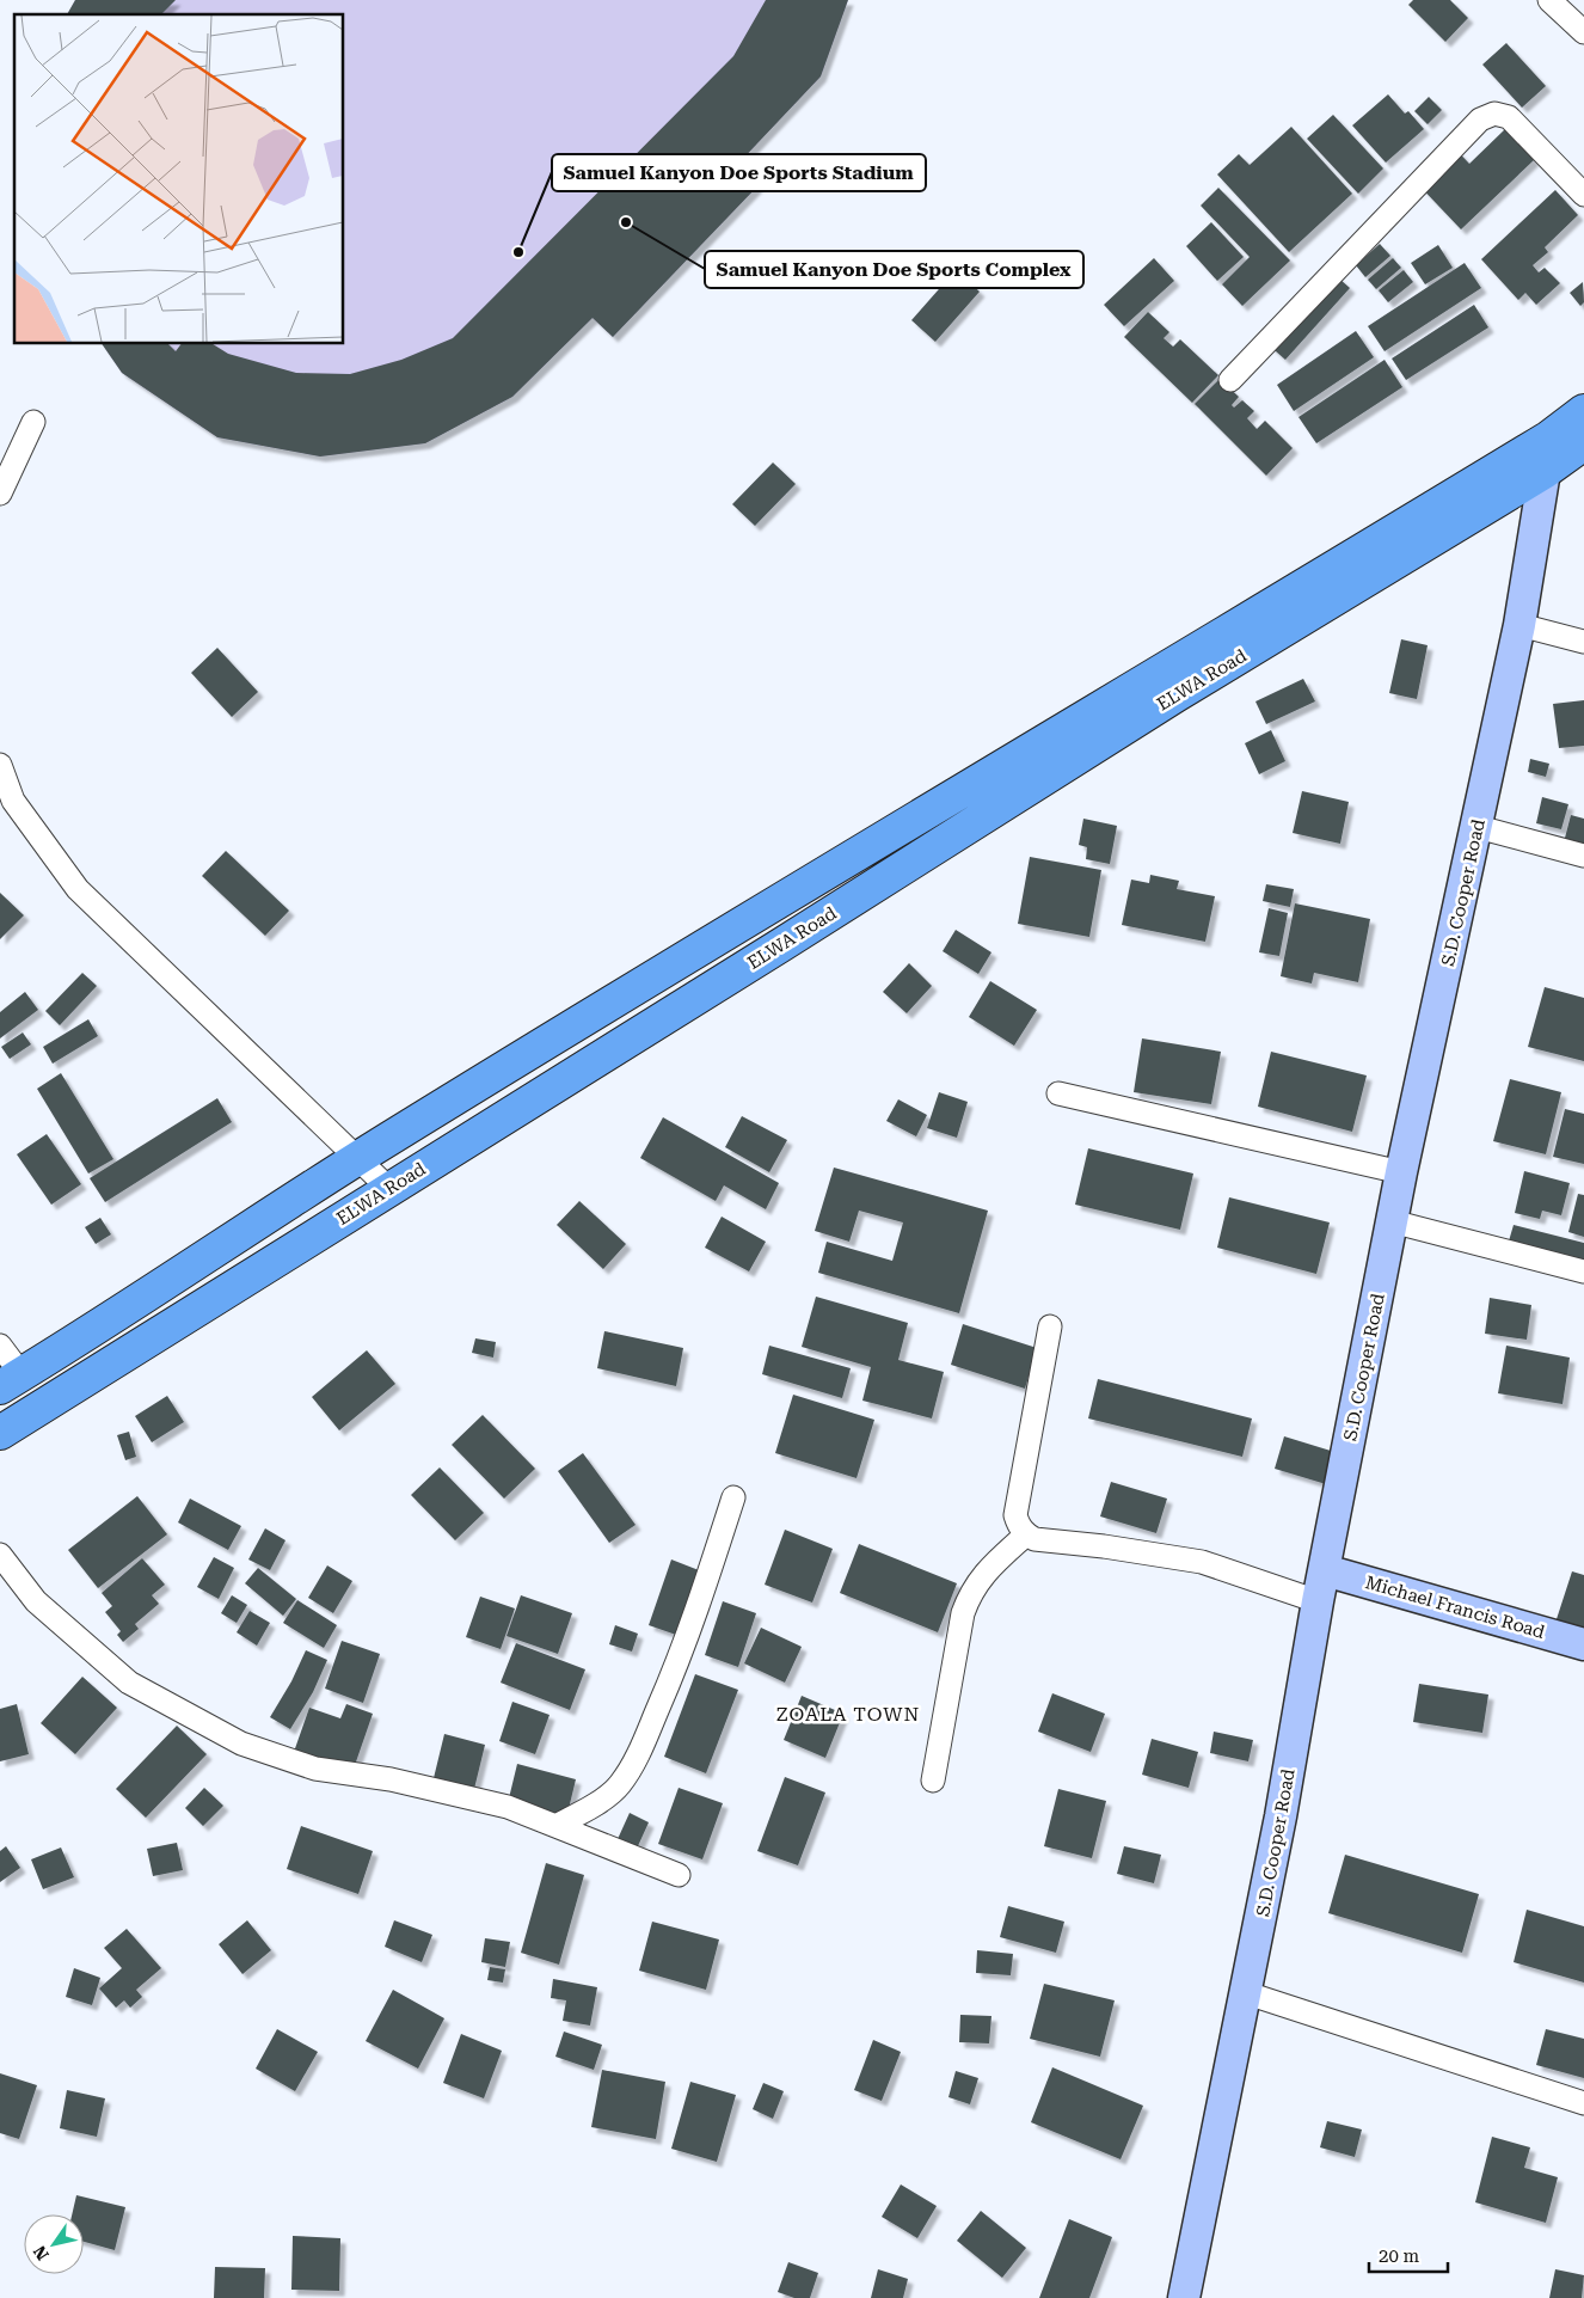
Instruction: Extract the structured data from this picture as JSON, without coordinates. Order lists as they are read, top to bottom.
{
  "streets": {
    "main road": ["ELWA Road"],
    "street": ["S.D. Cooper Road", "Michael Francis Road"]
  },
  "crossings": [
    ["ELWA Road", "S.D. Cooper Road"],
    ["S.D. Cooper Road", "Michael Francis Road"]
  ],
  "districts": ["ZOALA TOWN"],
  "places": ["Samuel Kanyon Doe Sports Complex", "Samuel Kanyon Doe Sports Stadium"],
  "scale_bar": "20 m",
  "north": "bottom left"
}
